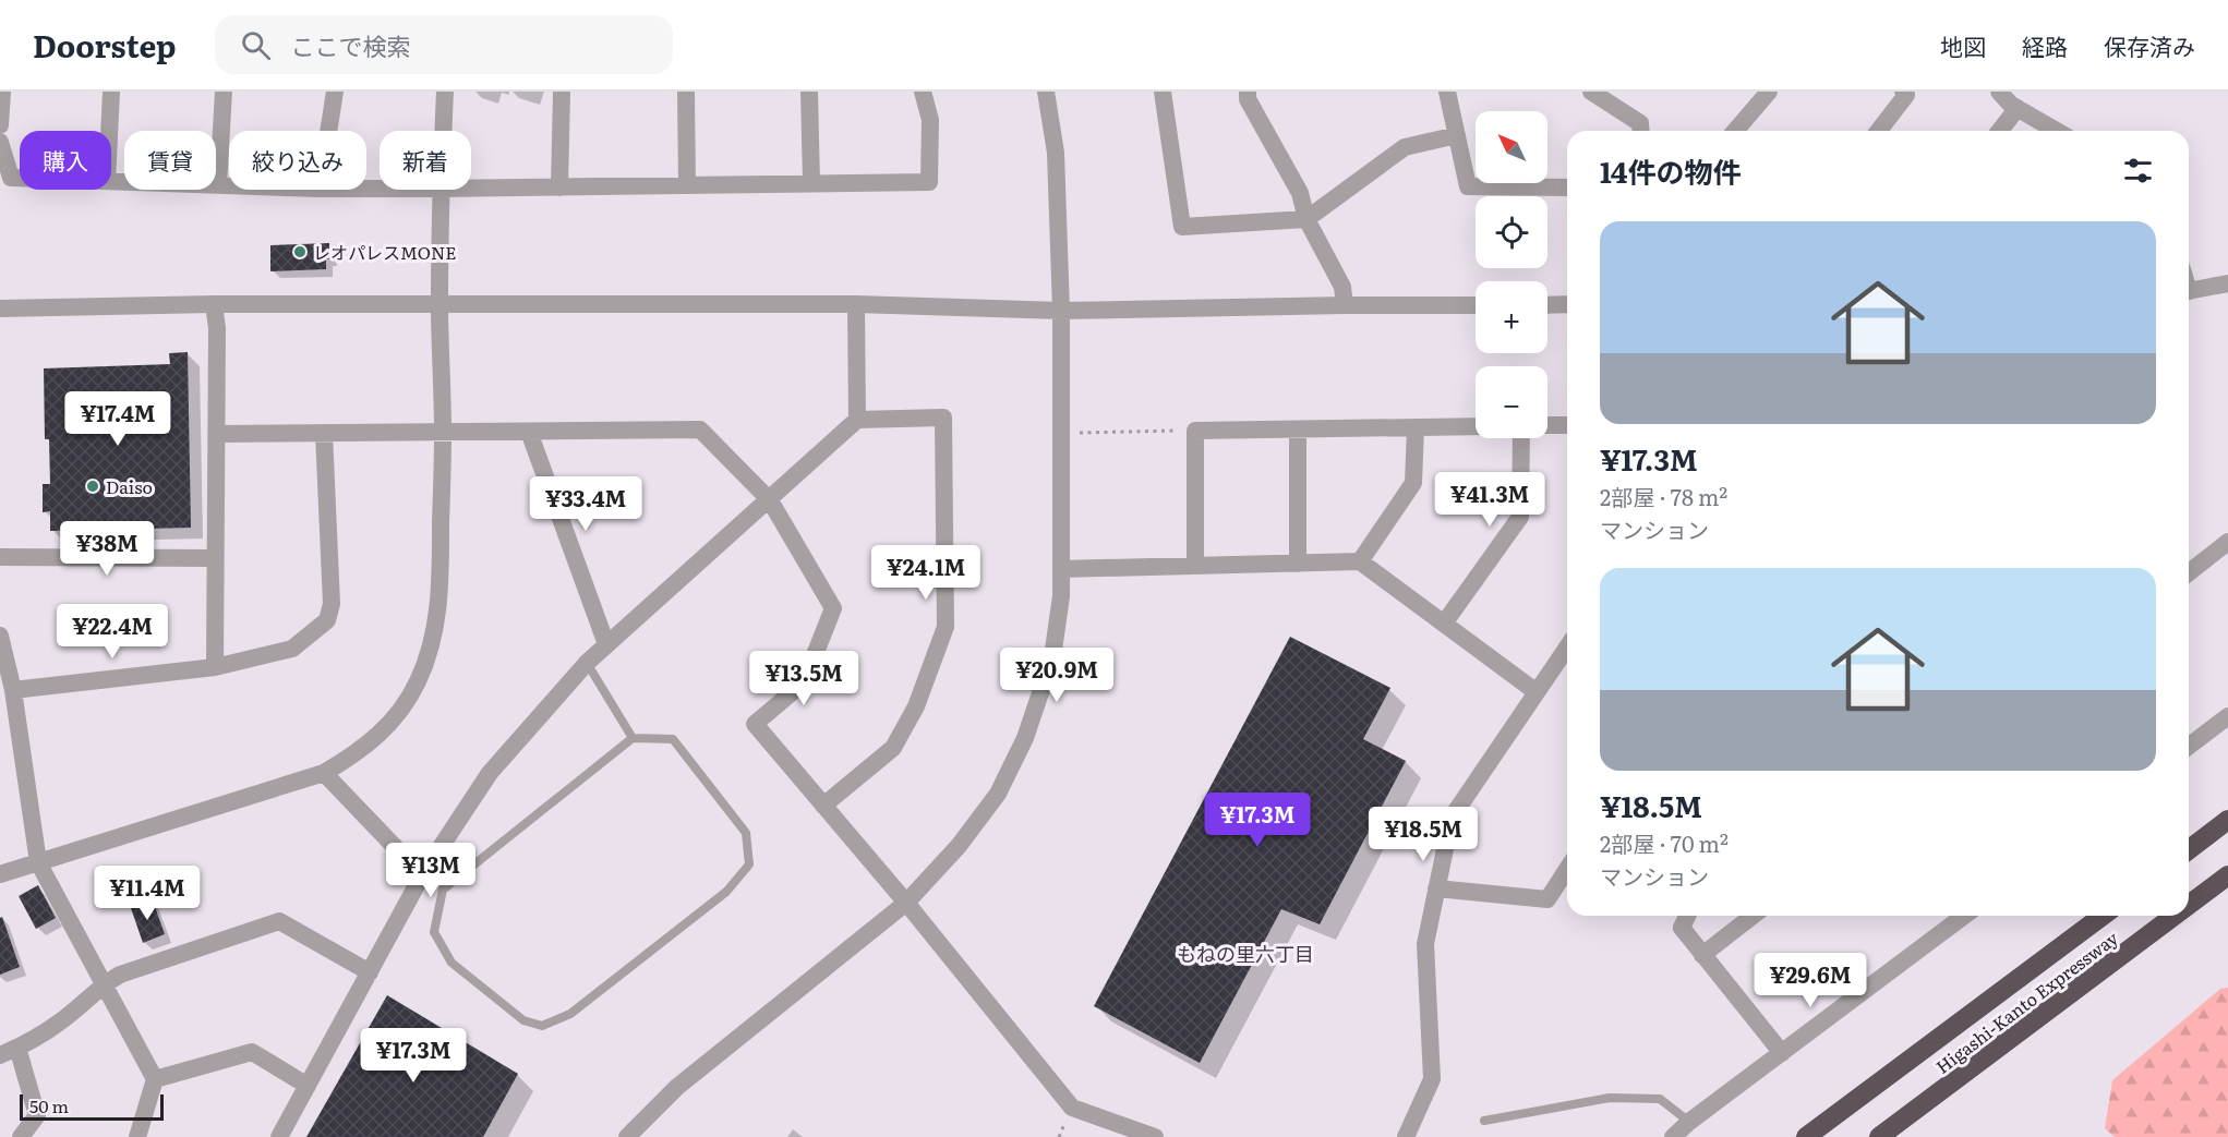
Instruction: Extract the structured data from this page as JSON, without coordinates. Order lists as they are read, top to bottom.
{
  "streets": {
    "highway": ["Higashi-Kanto Expressway"]
  },
  "districts": ["もねの里六丁目"],
  "places": ["レオパレスMONE", "Daiso"],
  "scale_bar": "50 m",
  "north": "top left",
  "page": {
    "header": "Doorstep",
    "search": "ここで検索",
    "nav": ["地図", "経路", "保存済み"],
    "map_buttons": ["+", "−"],
    "chip": [
      "購入",
      "賃貸",
      "絞り込み",
      "新着"
    ],
    "heading": "14件の物件",
    "list": [
      {
        "name": "¥17.3M",
        "note": "2部屋 · 78 m² · マンション"
      },
      {
        "name": "¥18.5M",
        "note": "2部屋 · 70 m² · マンション"
      }
    ],
    "price": [
      "¥17.4M",
      "¥41.3M",
      "¥33.4M",
      "¥38M",
      "¥24.1M",
      "¥22.4M",
      "¥20.9M",
      "¥13.5M",
      "¥17.3M",
      "¥18.5M",
      "¥13M",
      "¥11.4M",
      "¥29.6M",
      "¥17.3M"
    ],
    "scale": "50 m"
  }
}
